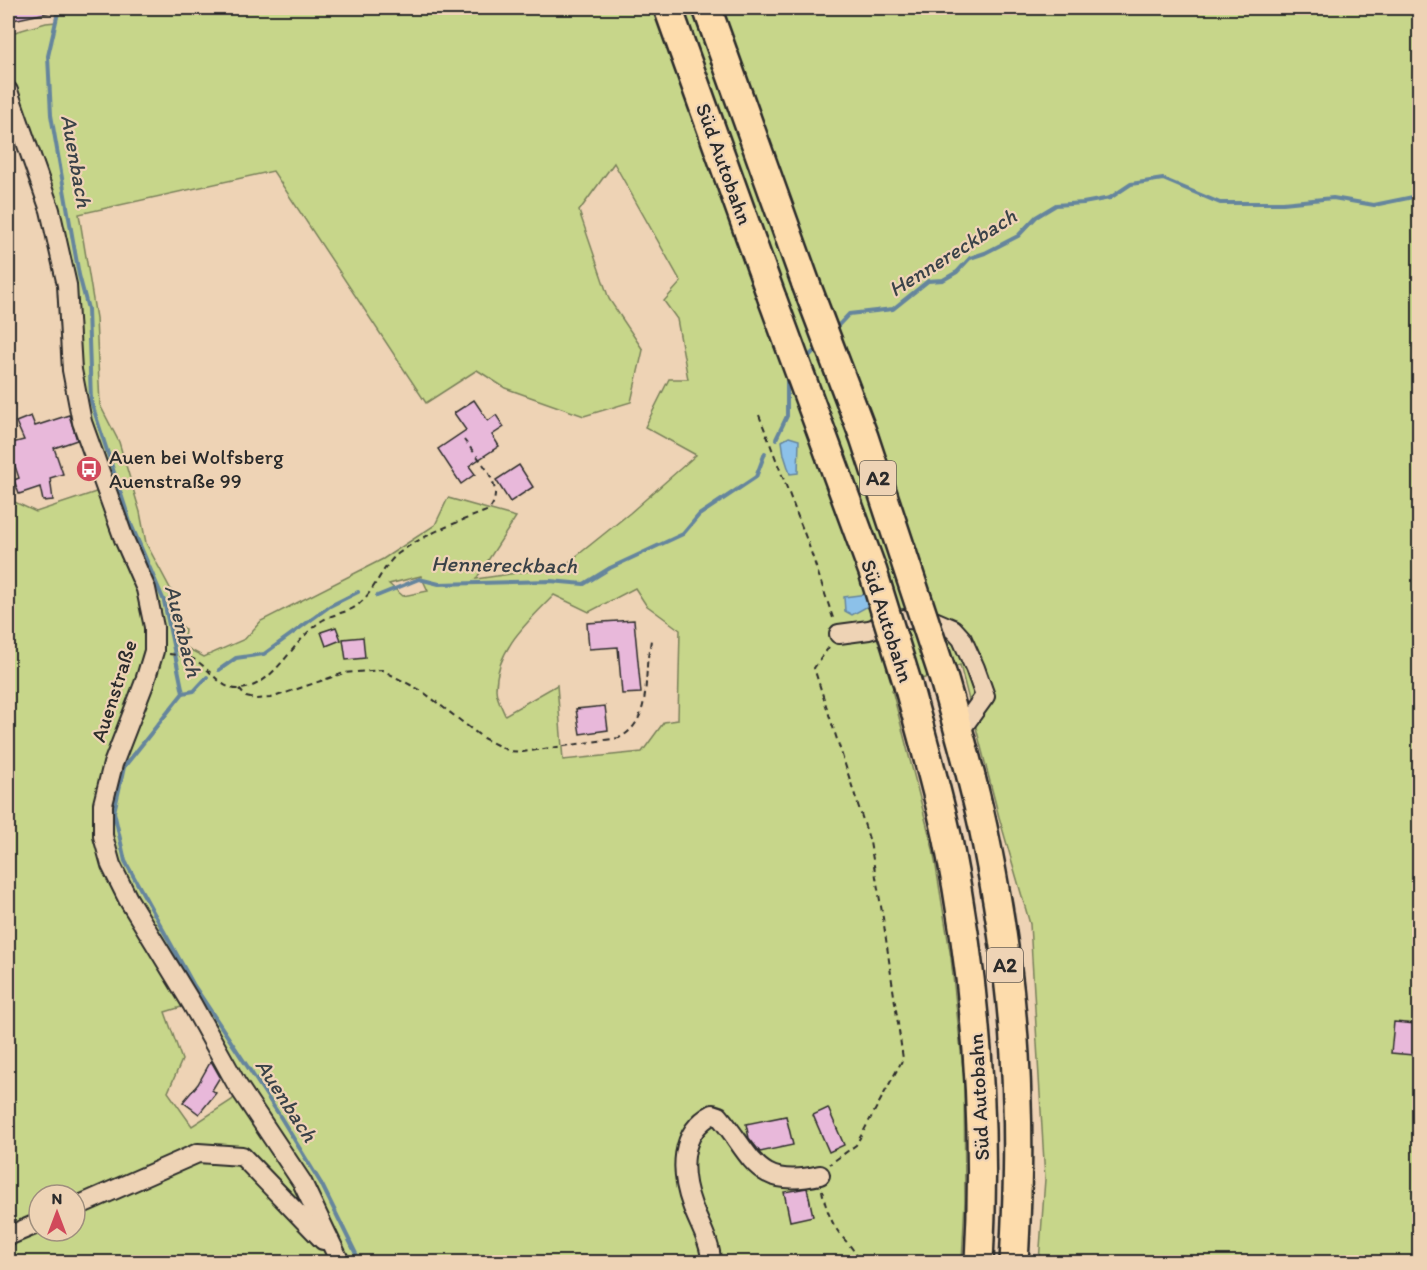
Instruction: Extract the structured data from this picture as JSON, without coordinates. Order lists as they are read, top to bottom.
{
  "streets": {
    "highway": ["Süd Autobahn", "A2"],
    "street": ["Auenstraße"]
  },
  "water": ["Auenbach", "Hennereckbach"],
  "places": {
    "bus stop": ["Auen bei Wolfsberg Auenstraße 99"]
  },
  "north": "top"
}
